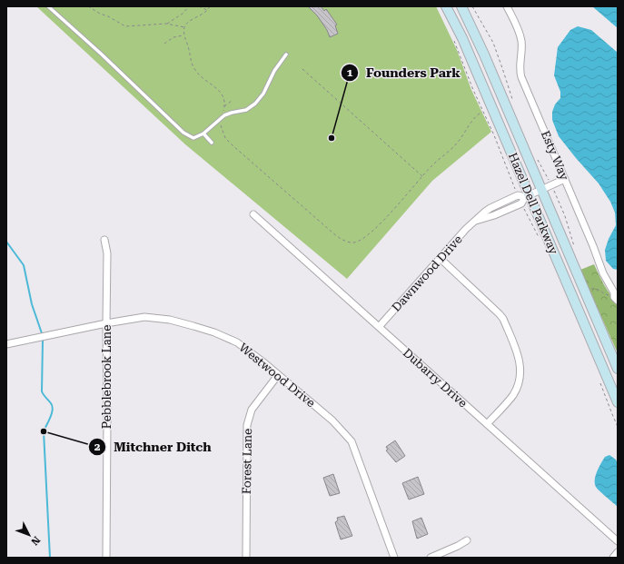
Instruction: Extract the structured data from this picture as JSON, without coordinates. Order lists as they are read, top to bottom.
{
  "streets": {
    "main road": ["Hazel Dell Parkway"],
    "street": [
      "Esty Way",
      "Dawnwood Drive",
      "Westwood Drive",
      "Pebblebrook Lane",
      "Dubarry Drive",
      "Forest Lane"
    ]
  },
  "crossings": [
    ["Esty Way", "Dawnwood Drive"],
    ["Hazel Dell Parkway", "Dawnwood Drive"],
    ["Dawnwood Drive", "Dubarry Drive"],
    ["Westwood Drive", "Pebblebrook Lane"],
    ["Westwood Drive", "Forest Lane"]
  ],
  "places": ["Founders Park", "Mitchner Ditch"],
  "north": "bottom right"
}
